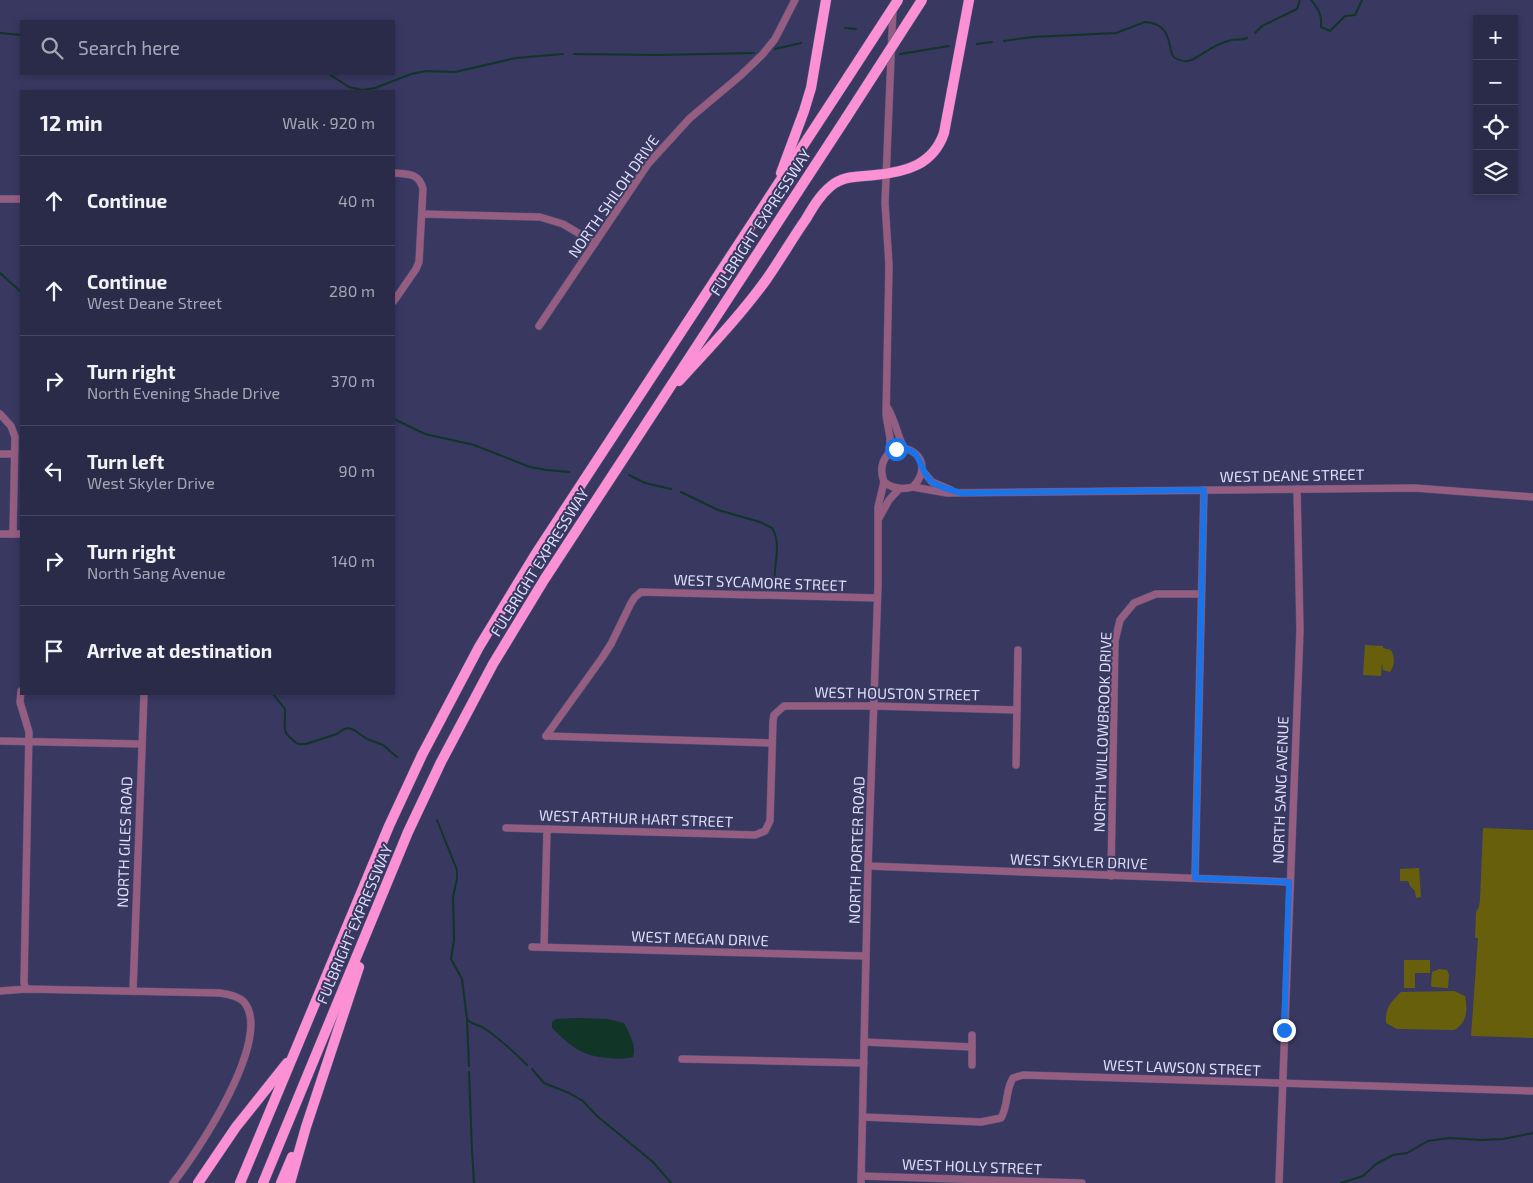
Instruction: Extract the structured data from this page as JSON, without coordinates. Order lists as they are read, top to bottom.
{
  "streets": {
    "highway": ["FULBRIGHT EXPRESSWAY"],
    "street": [
      "NORTH SHILOH DRIVE",
      "WEST DEANE STREET",
      "WEST SYCAMORE STREET",
      "WEST HOUSTON STREET",
      "NORTH WILLOWBROOK DRIVE",
      "NORTH SANG AVENUE",
      "WEST ARTHUR HART STREET",
      "NORTH GILES ROAD",
      "NORTH PORTER ROAD",
      "WEST SKYLER DRIVE",
      "WEST MEGAN DRIVE",
      "WEST LAWSON STREET",
      "WEST HOLLY STREET"
    ]
  },
  "crossings": [
    ["WEST DEANE STREET", "NORTH SANG AVENUE"],
    ["WEST DEANE STREET", "NORTH PORTER ROAD"],
    ["WEST SYCAMORE STREET", "WEST HOUSTON STREET"],
    ["WEST SYCAMORE STREET", "WEST ARTHUR HART STREET"],
    ["WEST SYCAMORE STREET", "NORTH PORTER ROAD"],
    ["WEST HOUSTON STREET", "WEST ARTHUR HART STREET"],
    ["WEST HOUSTON STREET", "NORTH PORTER ROAD"],
    ["NORTH WILLOWBROOK DRIVE", "WEST SKYLER DRIVE"],
    ["NORTH SANG AVENUE", "WEST SKYLER DRIVE"],
    ["NORTH SANG AVENUE", "WEST LAWSON STREET"],
    ["NORTH PORTER ROAD", "WEST SKYLER DRIVE"],
    ["NORTH PORTER ROAD", "WEST MEGAN DRIVE"],
    ["NORTH PORTER ROAD", "WEST LAWSON STREET"],
    ["NORTH PORTER ROAD", "WEST HOLLY STREET"]
  ],
  "page": {
    "map_buttons": ["+", "−"],
    "search": "Search here",
    "heading": ["12 min", "Walk · 920 m"],
    "list": [
      ["Continue", "40 m"],
      ["Continue", "West Deane Street", "280 m"],
      ["Turn right", "North Evening Shade Drive", "370 m"],
      ["Turn left", "West Skyler Drive", "90 m"],
      ["Turn right", "North Sang Avenue", "140 m"],
      "Arrive at destination"
    ]
  }
}
